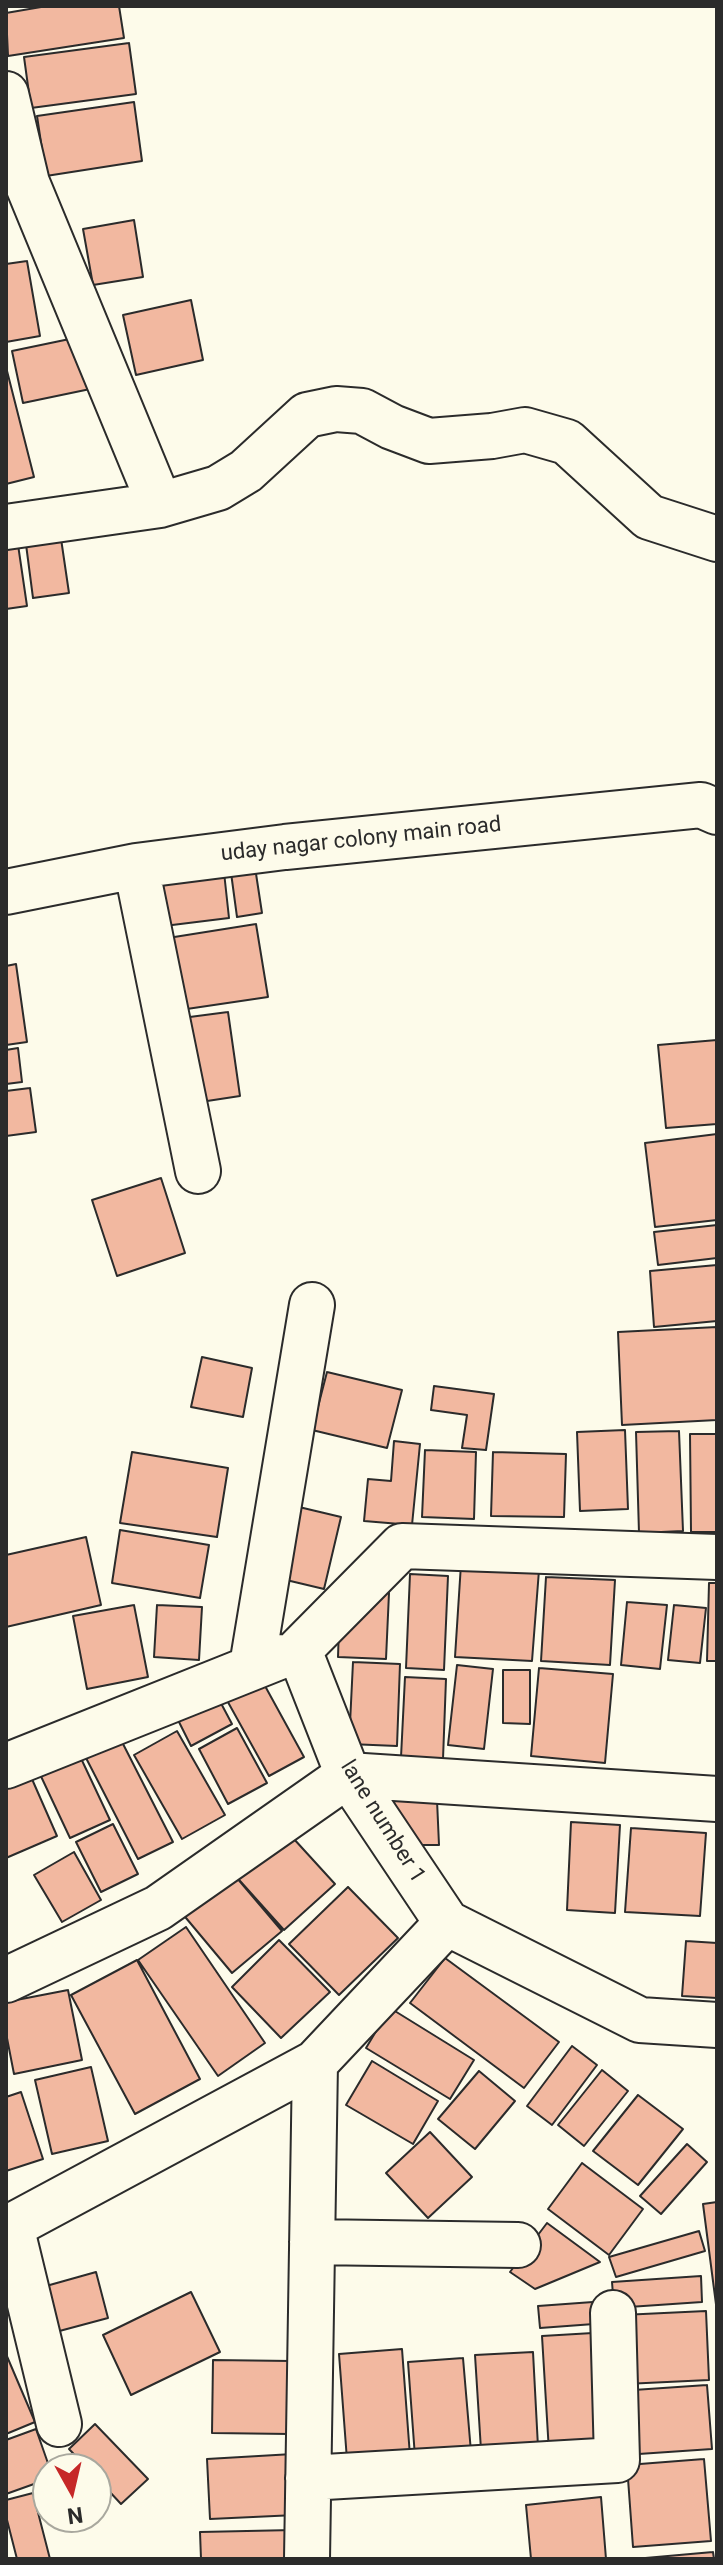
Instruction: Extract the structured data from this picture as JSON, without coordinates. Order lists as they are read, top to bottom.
{
  "streets": {
    "street": ["uday nagar colony main road", "lane number 1"]
  },
  "north": "bottom"
}
